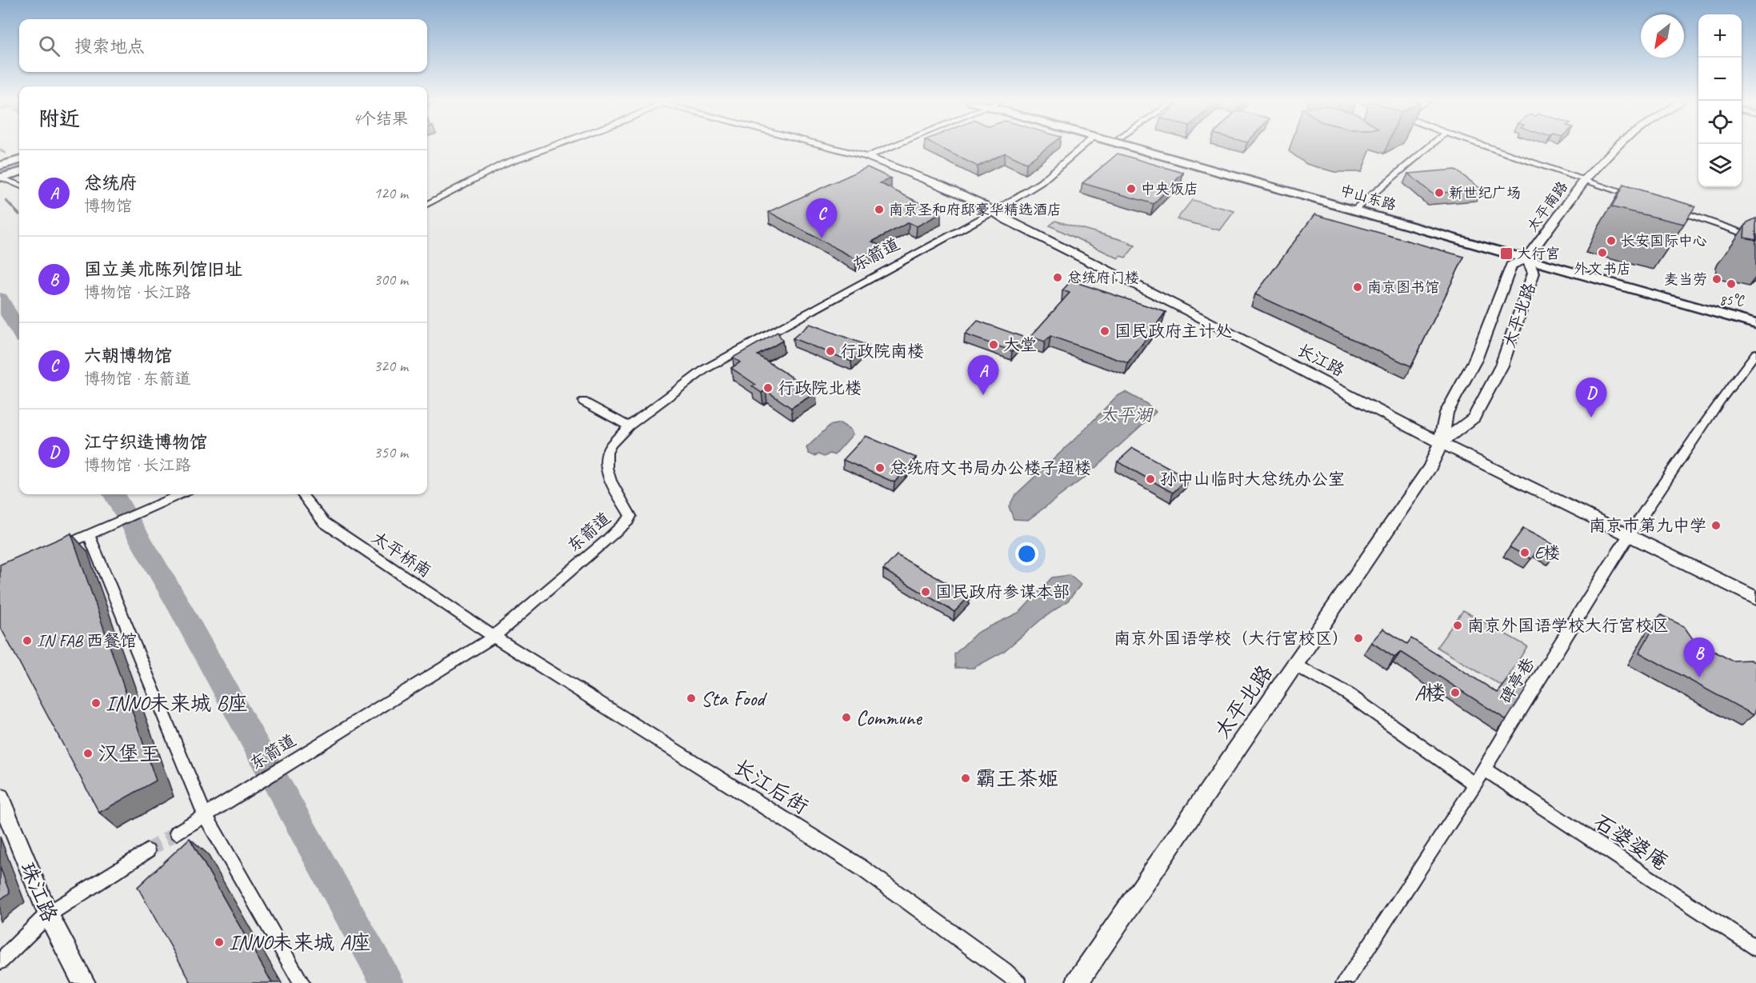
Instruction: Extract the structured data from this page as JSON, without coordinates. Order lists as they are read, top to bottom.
{
  "streets": {
    "main road": [
      "中山东路",
      "太平南路",
      "太平北路",
      "长江路",
      "珠江路"
    ],
    "street": [
      "东箭道",
      "太平桥南",
      "碑亭巷",
      "长江后街",
      "石婆婆庵"
    ]
  },
  "crossings": [
    ["中山东路", "太平南路"],
    ["中山东路", "太平北路"],
    ["太平南路", "太平北路"],
    ["东箭道", "长江路"],
    ["东箭道", "太平桥南"],
    ["东箭道", "长江后街"],
    ["太平北路", "长江路"],
    ["长江路", "碑亭巷"],
    ["太平桥南", "长江后街"],
    ["碑亭巷", "石婆婆庵"]
  ],
  "water": ["太平湖"],
  "places": {
    "other": [
      "中央饭店",
      "新世纪广场",
      "南京圣和府邸豪华精选酒店",
      "长安国际中心",
      "外文书店",
      "总统府门楼",
      "麦当劳",
      "85°C",
      "南京图书馆",
      "国民政府主计处",
      "大堂",
      "行政院南楼",
      "行政院北楼",
      "总统府文书局办公楼子超楼",
      "孙中山临时大总统办公室",
      "南京市第九中学",
      "E楼",
      "国民政府参谋本部",
      "南京外国语学校大行宫校区",
      "南京外国语学校（大行宫校区）",
      "IN FAB 西餐馆",
      "A楼",
      "Sta Food",
      "INNO未来城 B座",
      "Commune",
      "汉堡王",
      "霸王茶姬",
      "INNO未来城 A座"
    ],
    "transit": ["大行宫"]
  },
  "north": "bottom left",
  "page": {
    "map_buttons": ["+", "−"],
    "search": "搜索地点",
    "heading": ["附近", "4个结果"],
    "list": [
      {
        "mark": "A",
        "name": "总统府",
        "note": "博物馆",
        "value": "120 m"
      },
      {
        "mark": "B",
        "name": "国立美术陈列馆旧址",
        "note": "博物馆 · 长江路",
        "value": "300 m"
      },
      {
        "mark": "C",
        "name": "六朝博物馆",
        "note": "博物馆 · 东箭道",
        "value": "320 m"
      },
      {
        "mark": "D",
        "name": "江宁织造博物馆",
        "note": "博物馆 · 长江路",
        "value": "350 m"
      }
    ],
    "pins": [
      "C",
      "A",
      "D",
      "B"
    ]
  }
}
